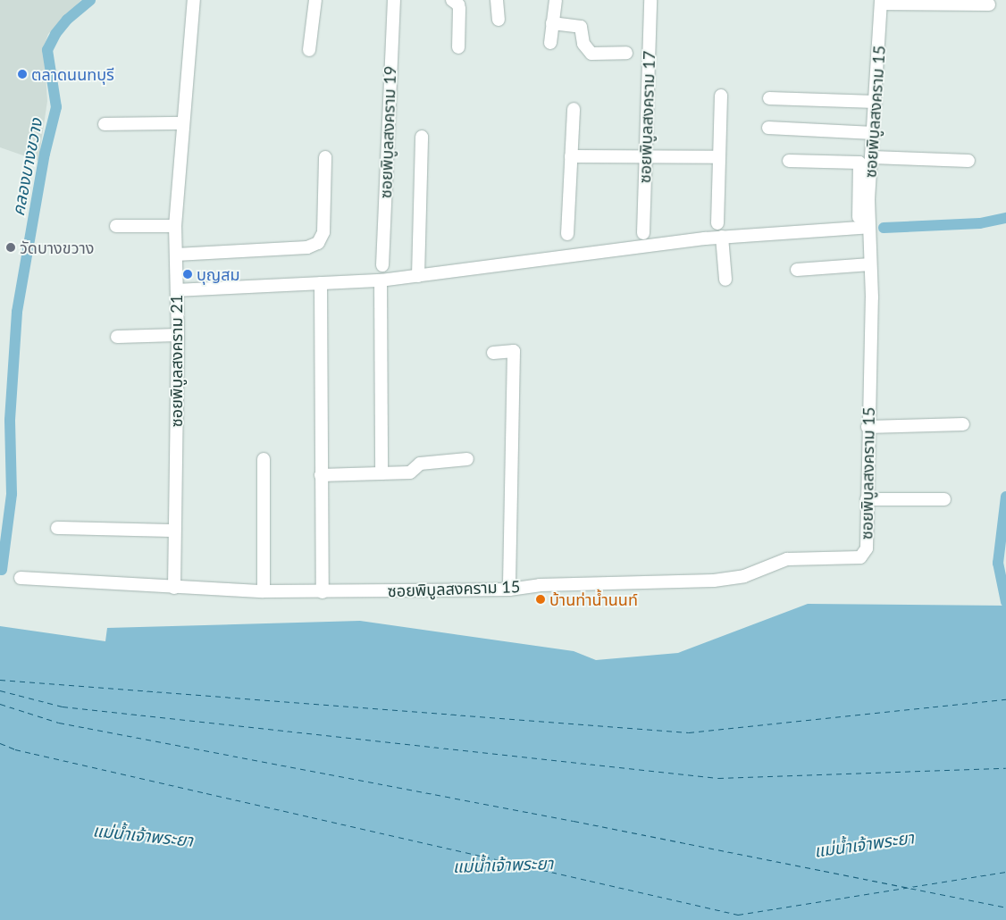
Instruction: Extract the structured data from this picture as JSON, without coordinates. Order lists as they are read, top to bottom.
{
  "streets": {
    "street": [
      "ซอยพิบูลสงคราม 15",
      "ซอยพิบูลสงคราม 17",
      "ซอยพิบูลสงคราม 19",
      "ซอยพิบูลสงคราม 21"
    ]
  },
  "crossings": [
    ["ซอยพิบูลสงคราม 15", "ซอยพิบูลสงคราม 21"]
  ],
  "water": ["คลองบางขวาง", "แม่น้ำเจ้าพระยา"],
  "places": [
    "ตลาดนนทบุรี",
    "วัดบางขวาง",
    "บุญสม",
    "บ้านท่าน้ำนนท์"
  ]
}
